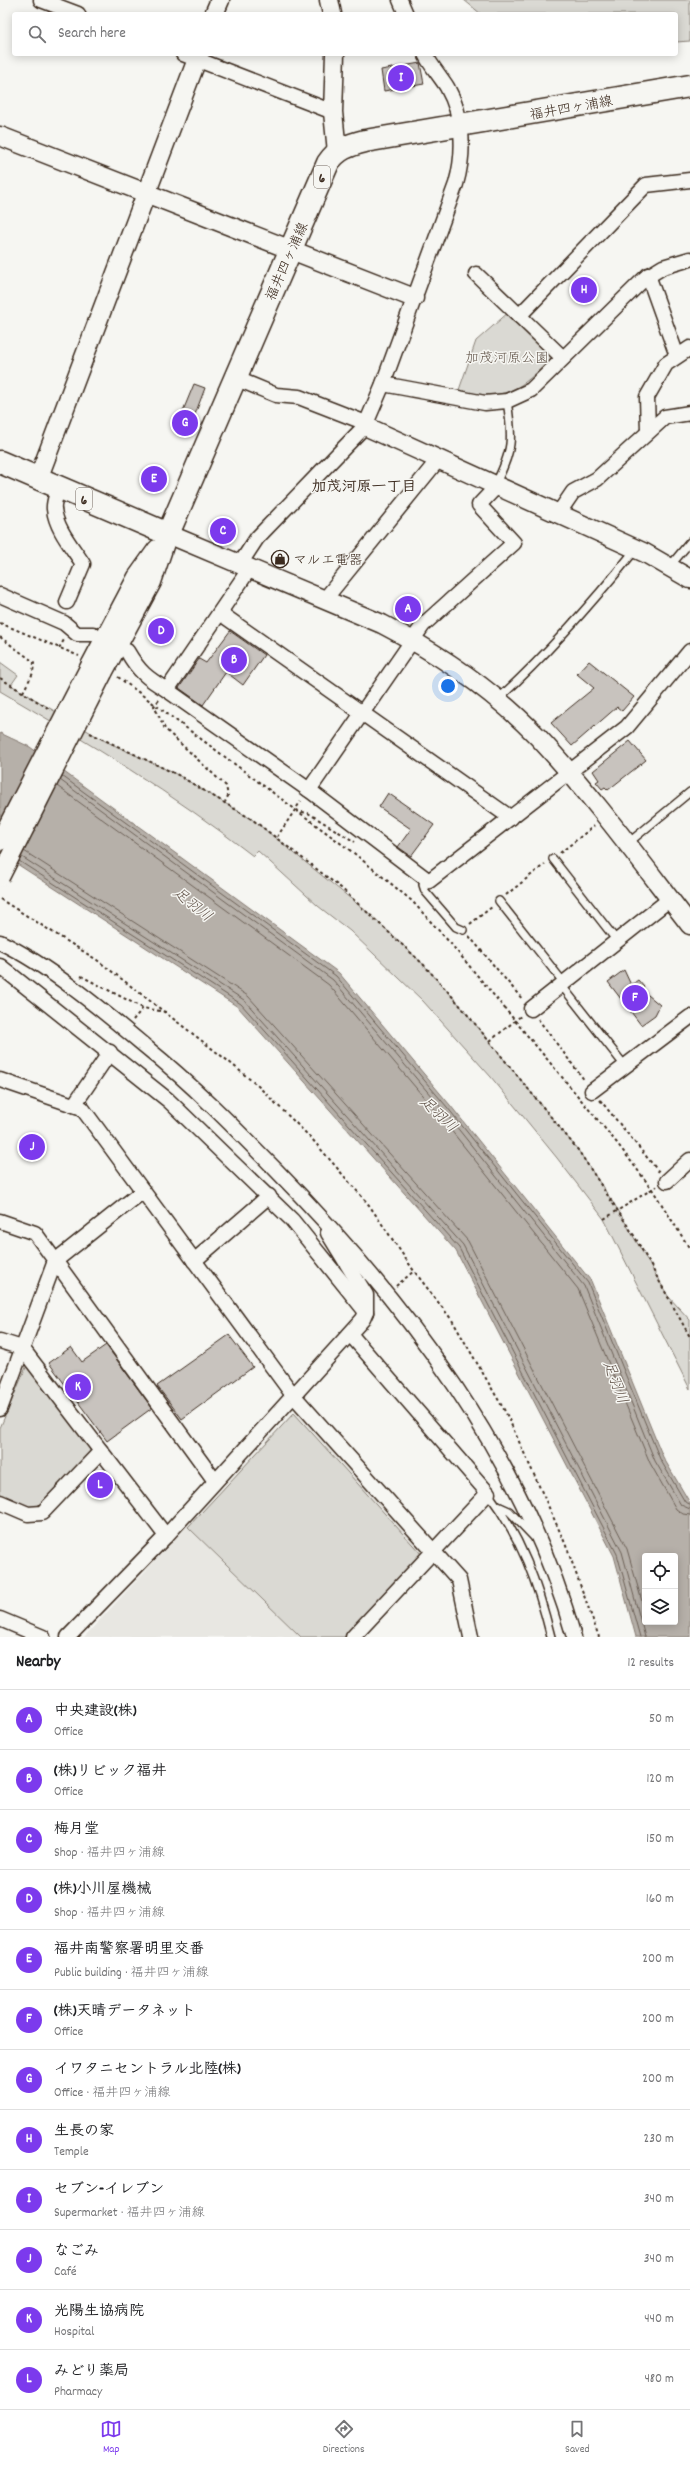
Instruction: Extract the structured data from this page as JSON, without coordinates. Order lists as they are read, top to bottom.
{
  "streets": {
    "main road": ["福井四ヶ浦線", "6"]
  },
  "crossings": [
    ["福井四ヶ浦線", "6"]
  ],
  "districts": ["加茂河原一丁目"],
  "water": ["足羽川"],
  "parks": ["加茂河原公園"],
  "places": {
    "shop": ["マルエ電器"]
  },
  "page": {
    "search": "Search here",
    "pins": [
      "I",
      "H",
      "G",
      "E",
      "C",
      "A",
      "D",
      "B",
      "F",
      "J",
      "K",
      "L"
    ],
    "heading": ["Nearby", "12 results"],
    "list": [
      {
        "mark": "A",
        "name": "中央建設(株)",
        "note": "Office",
        "value": "50 m"
      },
      {
        "mark": "B",
        "name": "(株)リビック福井",
        "note": "Office",
        "value": "120 m"
      },
      {
        "mark": "C",
        "name": "梅月堂",
        "note": "Shop · 福井四ヶ浦線",
        "value": "150 m"
      },
      {
        "mark": "D",
        "name": "(株)小川屋機械",
        "note": "Shop · 福井四ヶ浦線",
        "value": "160 m"
      },
      {
        "mark": "E",
        "name": "福井南警察署明里交番",
        "note": "Public building · 福井四ヶ浦線",
        "value": "200 m"
      },
      {
        "mark": "F",
        "name": "(株)天晴データネット",
        "note": "Office",
        "value": "200 m"
      },
      {
        "mark": "G",
        "name": "イワタニセントラル北陸(株)",
        "note": "Office · 福井四ヶ浦線",
        "value": "200 m"
      },
      {
        "mark": "H",
        "name": "生長の家",
        "note": "Temple",
        "value": "230 m"
      },
      {
        "mark": "I",
        "name": "セブン-イレブン",
        "note": "Supermarket · 福井四ヶ浦線",
        "value": "340 m"
      },
      {
        "mark": "J",
        "name": "なごみ",
        "note": "Café",
        "value": "340 m"
      },
      {
        "mark": "K",
        "name": "光陽生協病院",
        "note": "Hospital",
        "value": "440 m"
      },
      {
        "mark": "L",
        "name": "みどり薬局",
        "note": "Pharmacy",
        "value": "480 m"
      }
    ],
    "nav": ["Map", "Directions", "Saved"]
  }
}
